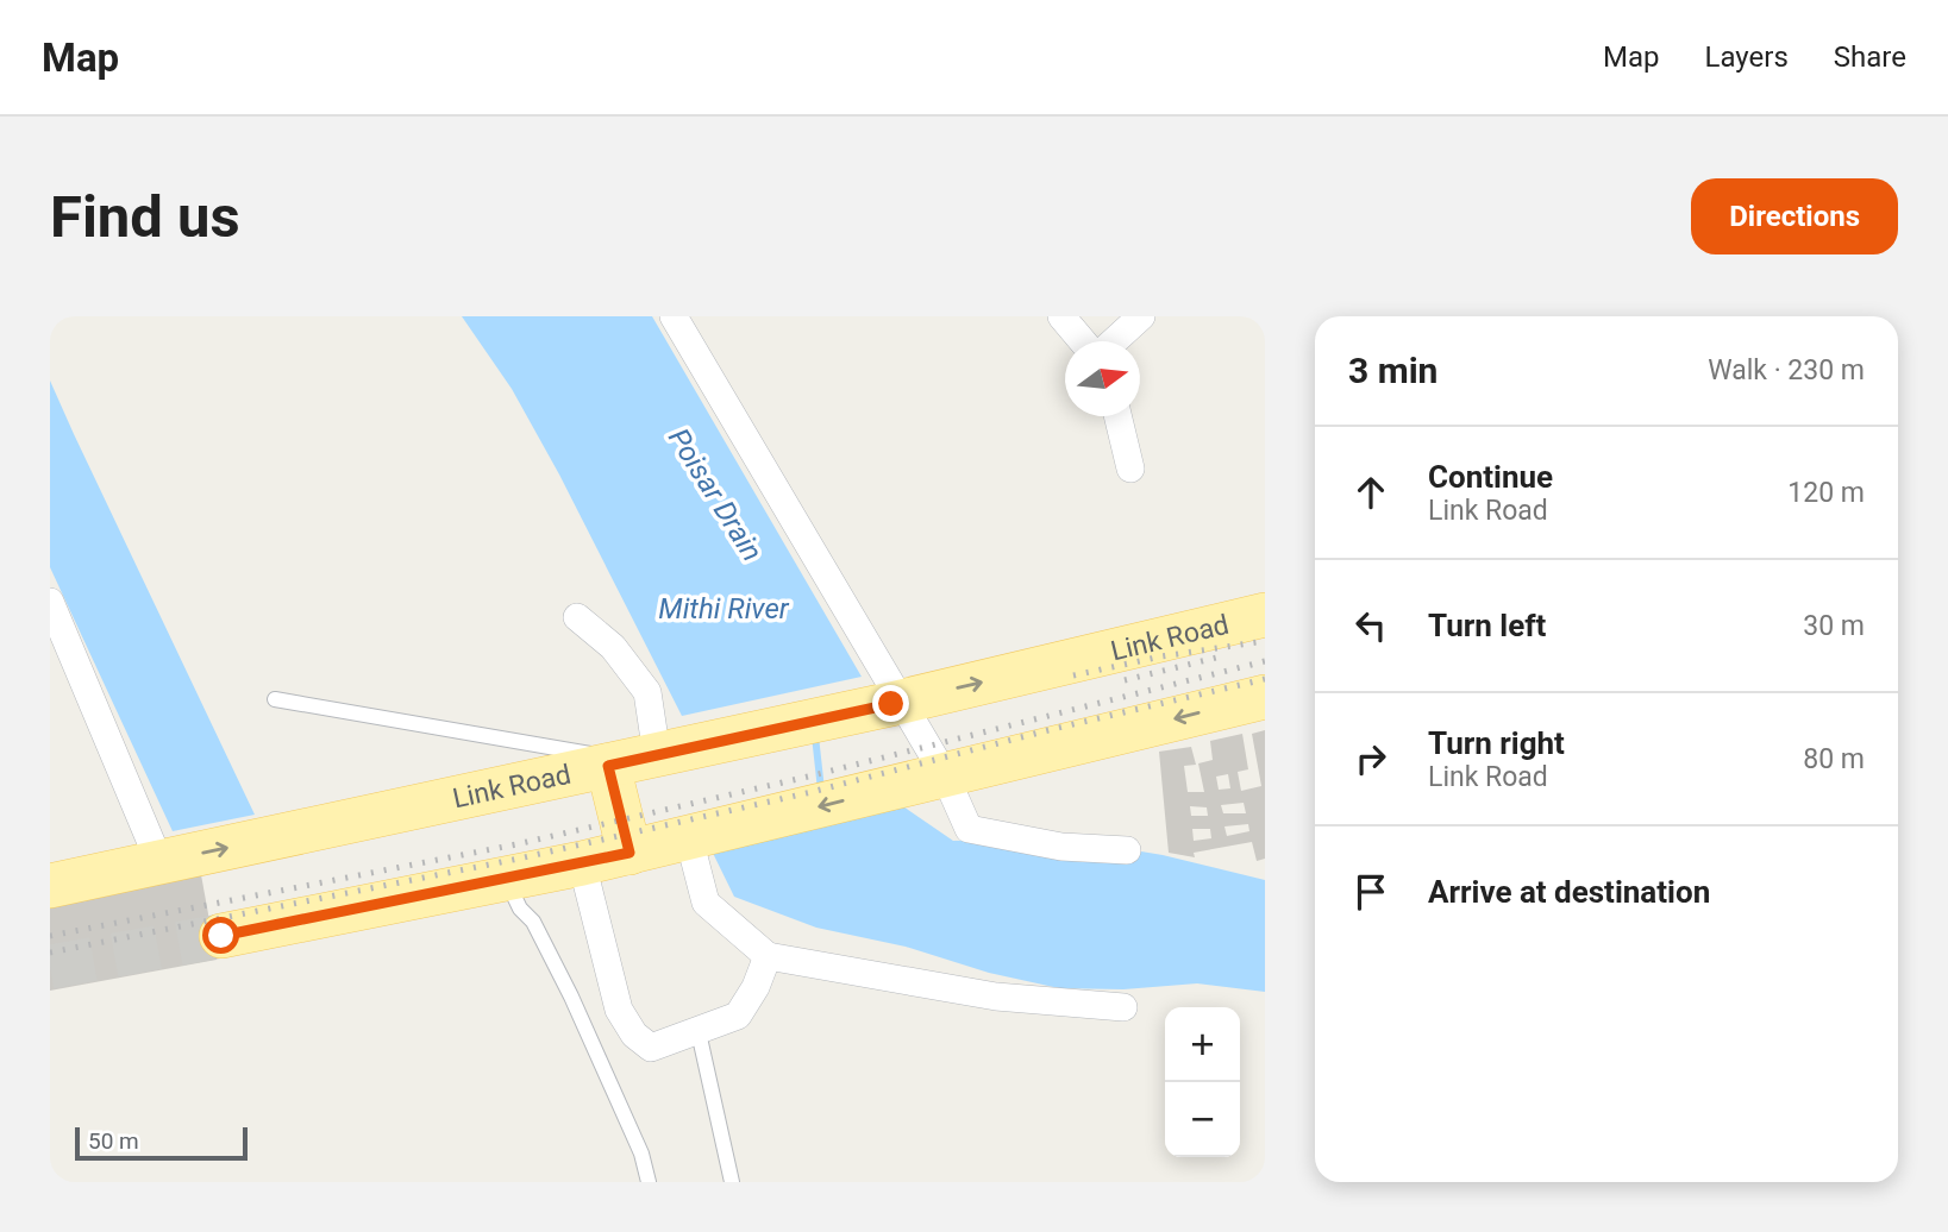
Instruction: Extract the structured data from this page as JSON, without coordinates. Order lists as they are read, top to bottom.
{
  "streets": {
    "main road": ["Link Road"]
  },
  "water": ["Poisar Drain", "Mithi River"],
  "scale_bar": "50 m",
  "north": "right",
  "page": {
    "header": "Map",
    "nav": ["Map", "Layers", "Share"],
    "buttons": "Directions",
    "title": "Find us",
    "heading": ["3 min", "Walk · 230 m"],
    "list": [
      ["Continue", "Link Road", "120 m"],
      ["Turn left", "30 m"],
      ["Turn right", "Link Road", "80 m"],
      "Arrive at destination"
    ],
    "map_buttons": ["+", "−"],
    "scale": "50 m"
  }
}
